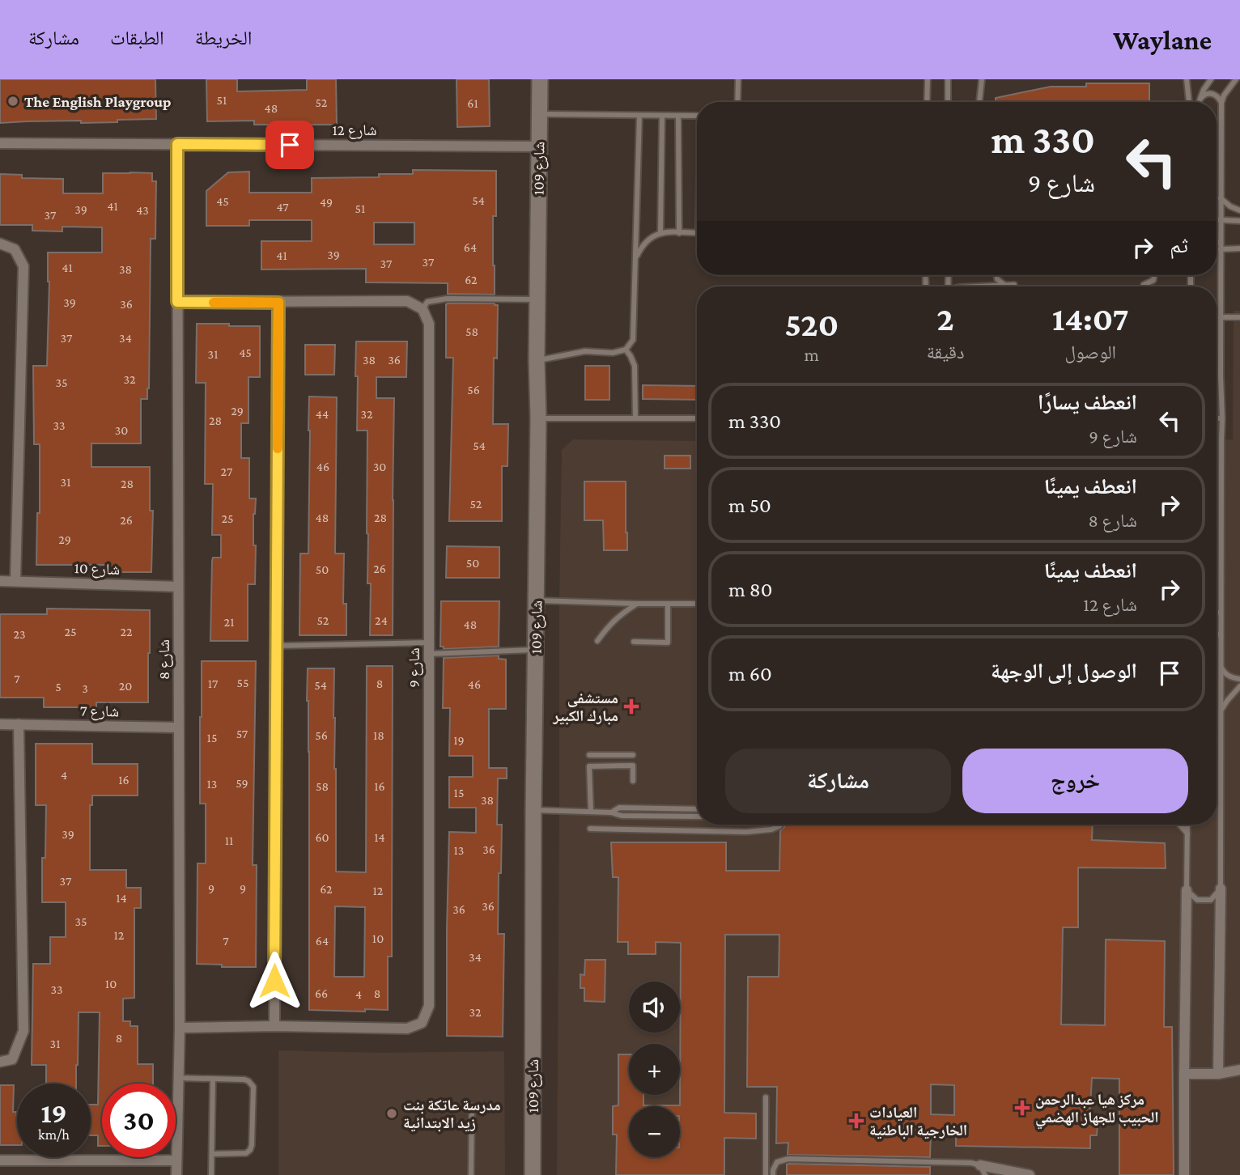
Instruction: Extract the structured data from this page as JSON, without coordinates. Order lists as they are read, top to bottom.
{
  "streets": {
    "street": [
      "شارع 12",
      "شارع 109",
      "شارع 10",
      "شارع 8",
      "شارع 9",
      "شارع 7"
    ]
  },
  "crossings": [
    ["شارع 12", "شارع 109"],
    ["شارع 12", "شارع 8"],
    ["شارع 10", "شارع 8"],
    ["شارع 8", "شارع 9"],
    ["شارع 8", "شارع 7"]
  ],
  "places": {
    "other": ["The English Playgroup", "مدرسة عاتكة بنت زيد الابتدائية"],
    "health": ["مستشفى مبارك الكبير", "مركز هيا عبدالرحمن الحبيب للجهاز الهضمي", "العيادات الخارجية الباطنية"]
  },
  "house_numbers": [
    "51",
    "52",
    "61",
    "48",
    "54",
    "45",
    "49",
    "41",
    "47",
    "51",
    "39",
    "43",
    "37",
    "64",
    "39",
    "41",
    "37",
    "37",
    "41",
    "38",
    "62",
    "39",
    "36",
    "58",
    "37",
    "34",
    "45",
    "31",
    "38",
    "36",
    "32",
    "35",
    "56",
    "29",
    "44",
    "32",
    "28",
    "33",
    "30",
    "54",
    "46",
    "30",
    "27",
    "31",
    "28",
    "52",
    "48",
    "28",
    "25",
    "26",
    "29",
    "50",
    "26",
    "50",
    "52",
    "24",
    "21",
    "48",
    "25",
    "22",
    "23",
    "7",
    "55",
    "17",
    "8",
    "46",
    "54",
    "20",
    "5",
    "3",
    "57",
    "56",
    "18",
    "15",
    "19",
    "4",
    "16",
    "59",
    "13",
    "58",
    "16",
    "15",
    "38",
    "39",
    "60",
    "14",
    "11",
    "36",
    "13",
    "37",
    "9",
    "9",
    "62",
    "12",
    "14",
    "36",
    "36",
    "35",
    "12",
    "10",
    "7",
    "64",
    "34",
    "10",
    "33",
    "66",
    "8",
    "4",
    "32",
    "8",
    "31"
  ],
  "page": {
    "header": "Waylane",
    "nav": ["الخريطة", "الطبقات", "مشاركة"],
    "turn": ["330 m", "شارع 9"],
    "then": "ثم",
    "eta": [
      "14:07",
      "الوصول",
      "2",
      "دقيقة",
      "520",
      "m"
    ],
    "list": [
      {
        "name": "انعطف يسارًا",
        "note": "شارع 9",
        "value": "330 m"
      },
      {
        "name": "انعطف يمينًا",
        "note": "شارع 8",
        "value": "50 m"
      },
      {
        "name": "انعطف يمينًا",
        "note": "شارع 12",
        "value": "80 m"
      },
      {
        "name": "الوصول إلى الوجهة",
        "value": "60 m"
      }
    ],
    "buttons": ["خروج", "مشاركة"],
    "map_buttons": ["+", "−"],
    "speed": "19 km/h",
    "limit": "30"
  }
}
